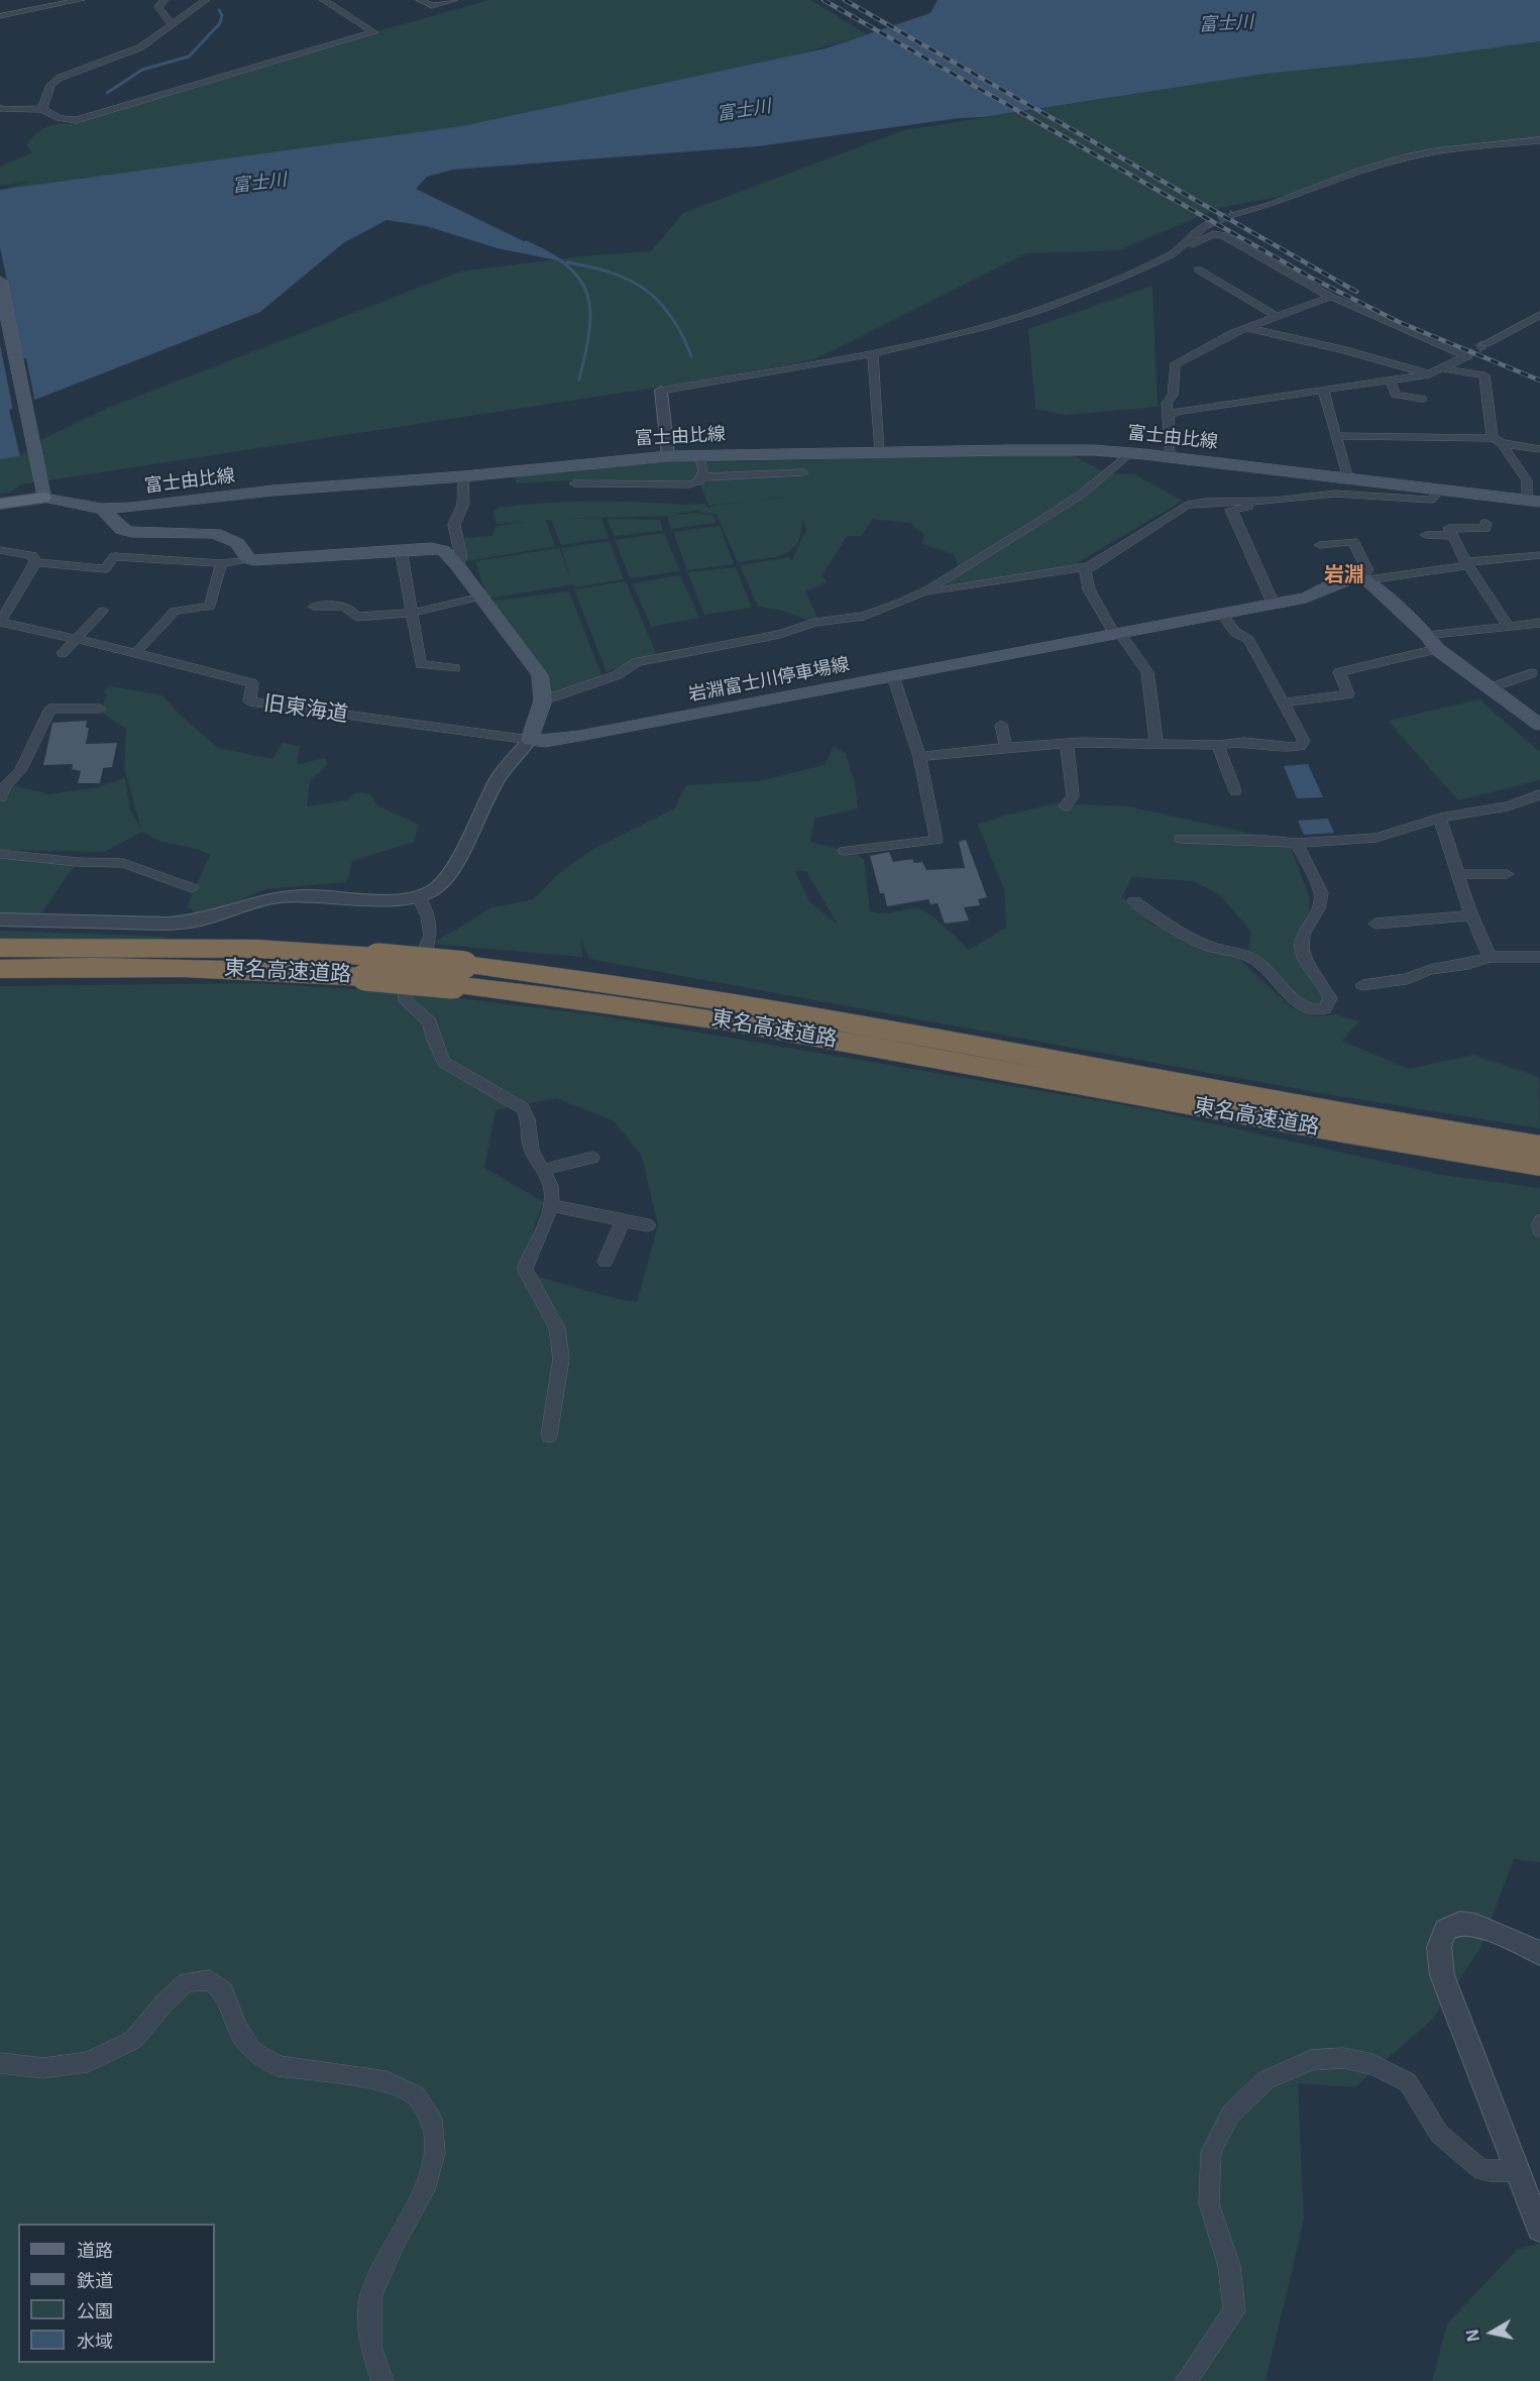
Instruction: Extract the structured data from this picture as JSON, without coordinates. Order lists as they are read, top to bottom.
{
  "streets": {
    "highway": ["東名高速道路"],
    "main road": ["富士由比線", "岩淵富士川停車場線"],
    "street": ["旧東海道"]
  },
  "crossings": [
    ["岩淵富士川停車場線", "旧東海道"]
  ],
  "districts": ["岩淵"],
  "water": ["富士川"],
  "legend": [
    "道路",
    "鉄道",
    "公園",
    "水域"
  ],
  "north": "left"
}
